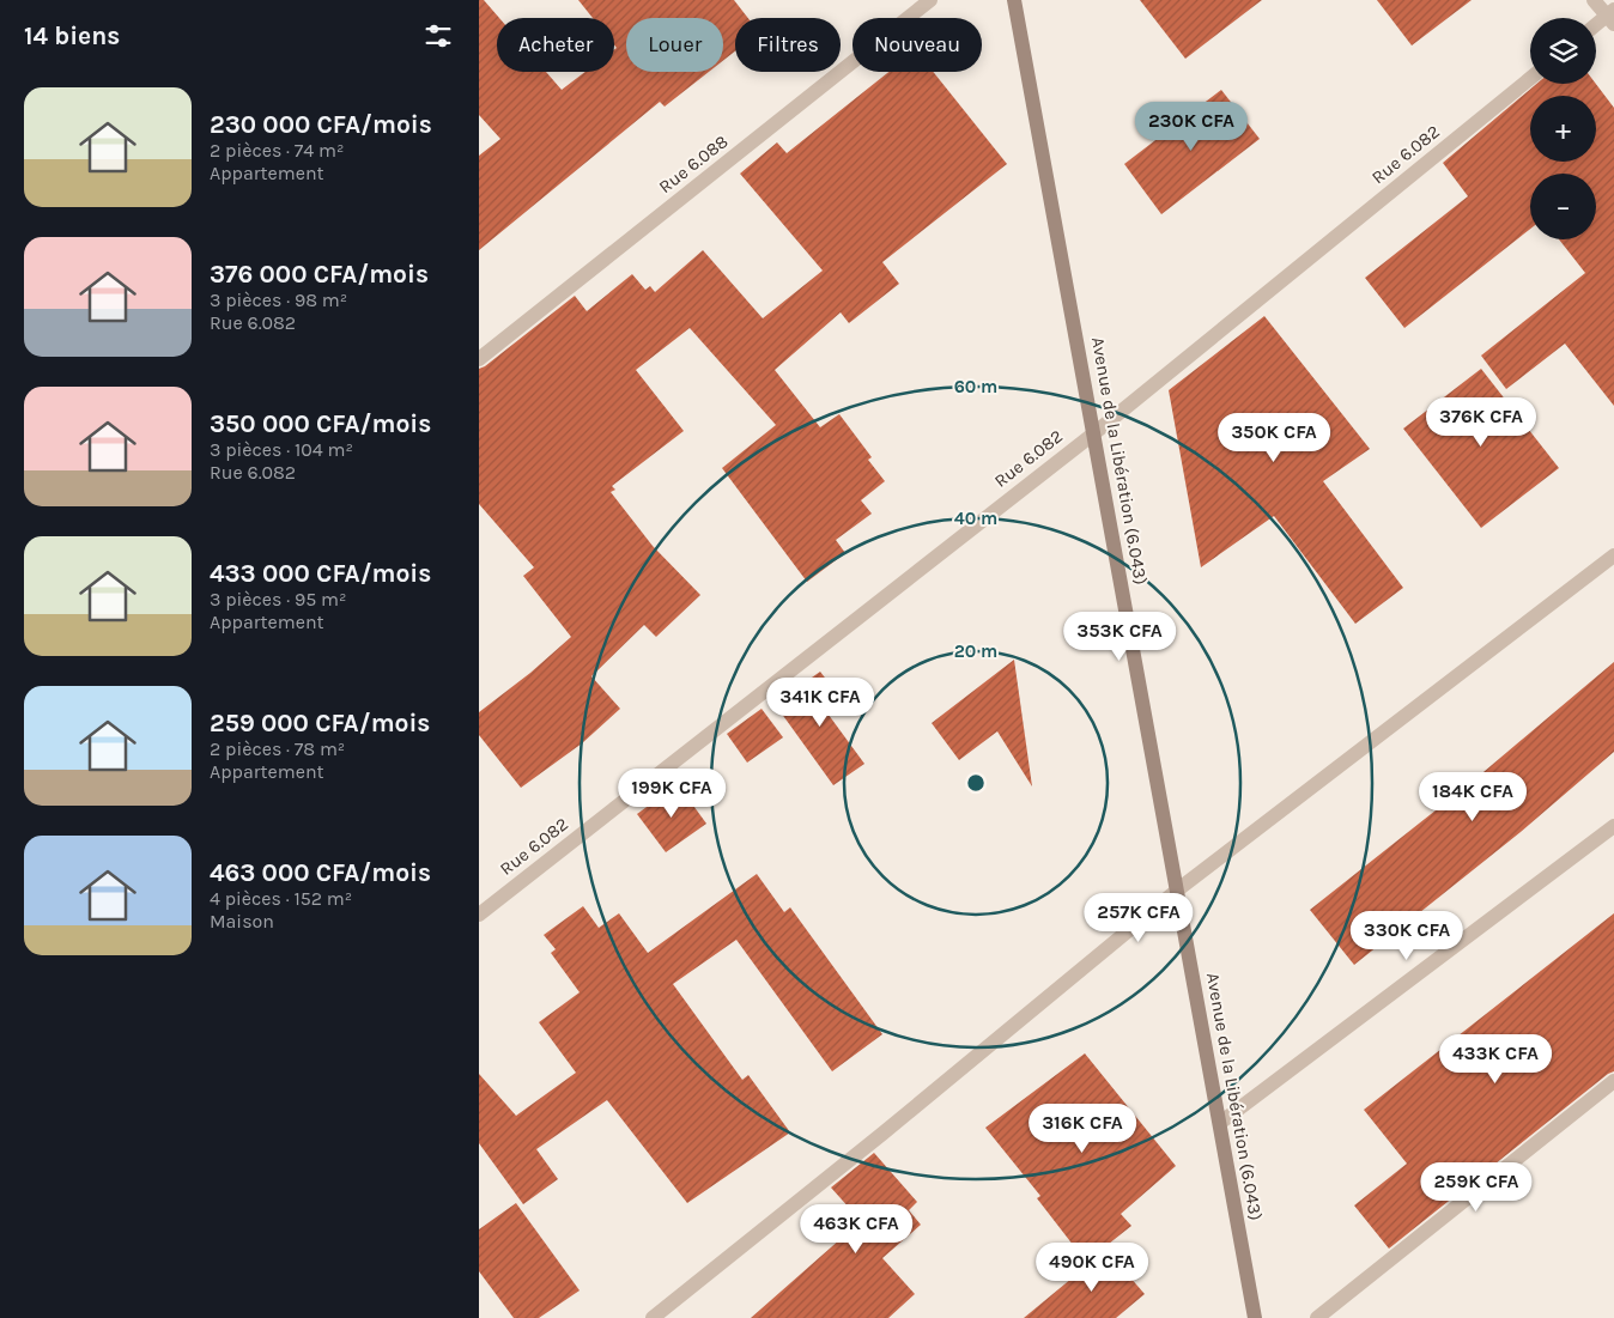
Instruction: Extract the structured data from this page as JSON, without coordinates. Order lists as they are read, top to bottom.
{
  "streets": {
    "main road": ["Avenue de la Libération (6.043)"],
    "street": ["Rue 6.082", "Rue 6.088"]
  },
  "crossings": [
    ["Rue 6.082", "Avenue de la Libération (6.043)"]
  ],
  "page": {
    "heading": "14 biens",
    "map_buttons": ["+", "−"],
    "chip": [
      "Acheter",
      "Louer",
      "Filtres",
      "Nouveau"
    ],
    "list": [
      {
        "name": "230 000 CFA/mois",
        "note": "2 pièces · 74 m² · Appartement"
      },
      {
        "name": "376 000 CFA/mois",
        "note": "3 pièces · 98 m² · Rue 6.082"
      },
      {
        "name": "350 000 CFA/mois",
        "note": "3 pièces · 104 m² · Rue 6.082"
      },
      {
        "name": "433 000 CFA/mois",
        "note": "3 pièces · 95 m² · Appartement"
      },
      {
        "name": "259 000 CFA/mois",
        "note": "2 pièces · 78 m² · Appartement"
      },
      {
        "name": "463 000 CFA/mois",
        "note": "4 pièces · 152 m² · Maison"
      }
    ],
    "price": [
      "230K CFA",
      "376K CFA",
      "350K CFA",
      "353K CFA",
      "341K CFA",
      "199K CFA",
      "184K CFA",
      "257K CFA",
      "330K CFA",
      "433K CFA",
      "316K CFA",
      "259K CFA",
      "463K CFA",
      "490K CFA"
    ]
  },
  "rings": ["60 m", "40 m", "20 m"]
}
